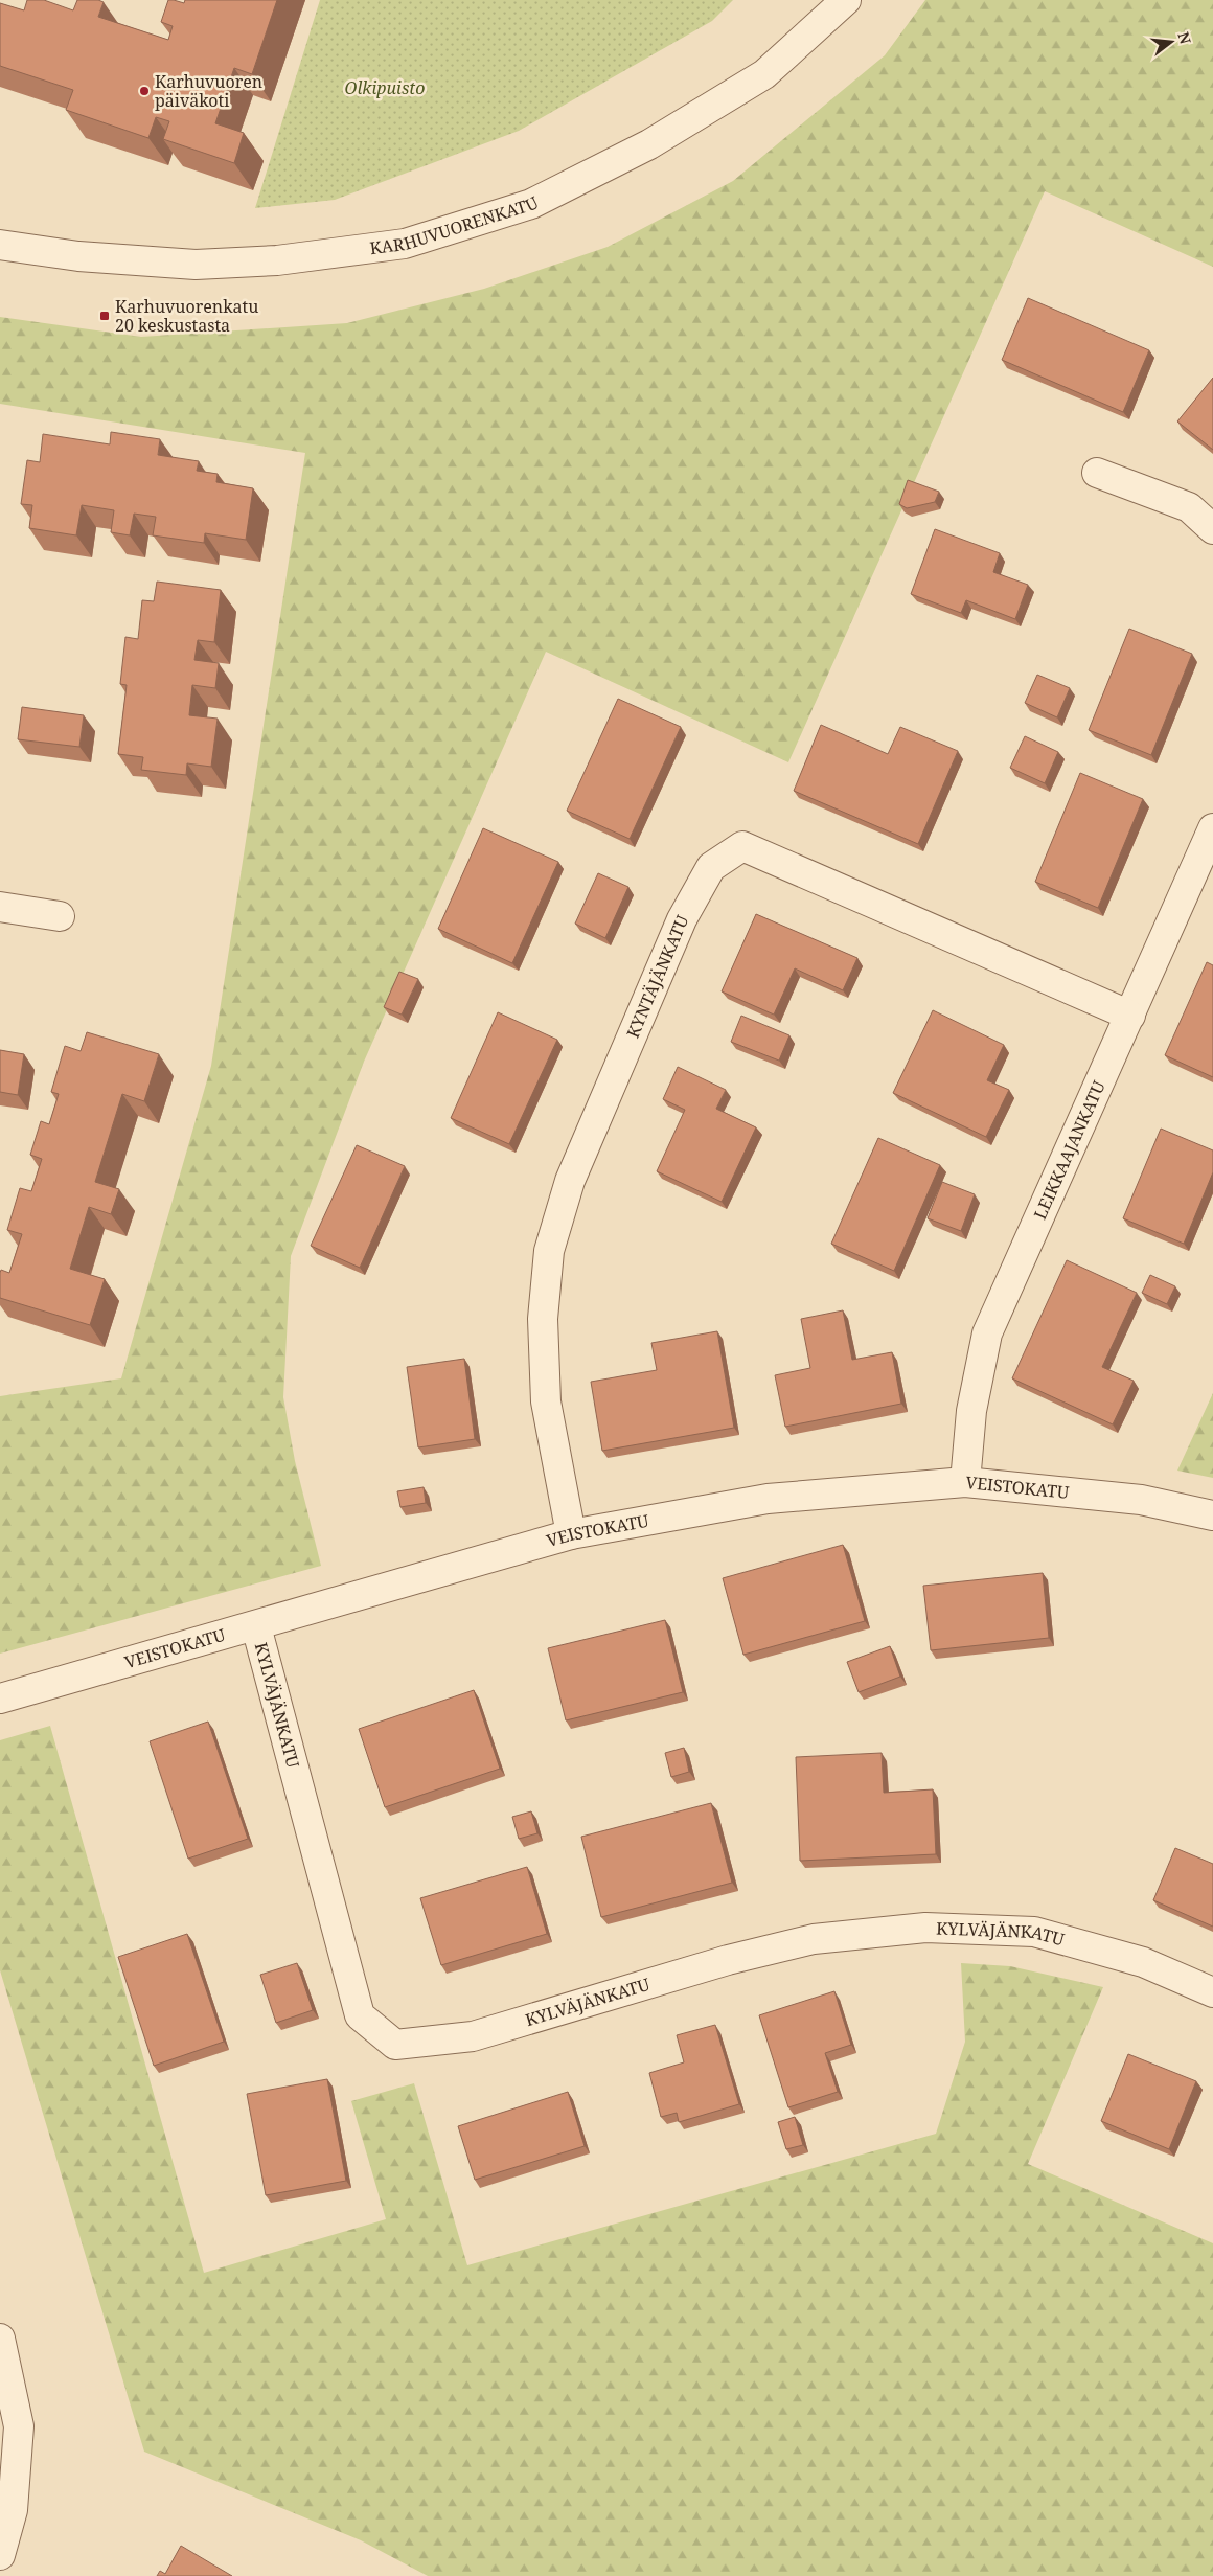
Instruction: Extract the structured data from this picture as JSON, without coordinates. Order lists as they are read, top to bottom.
{
  "streets": {
    "street": [
      "KARHUVUORENKATU",
      "KYNTÄJÄNKATU",
      "LEIKKAAJANKATU",
      "VEISTOKATU",
      "KYLVÄJÄNKATU"
    ]
  },
  "crossings": [
    ["KYNTÄJÄNKATU", "LEIKKAAJANKATU"],
    ["KYNTÄJÄNKATU", "VEISTOKATU"],
    ["LEIKKAAJANKATU", "VEISTOKATU"],
    ["VEISTOKATU", "KYLVÄJÄNKATU"]
  ],
  "parks": ["Olkipuisto"],
  "places": {
    "other": ["Karhuvuoren päiväkoti"],
    "transit": ["Karhuvuorenkatu 20 keskustasta"]
  },
  "north": "right"
}
